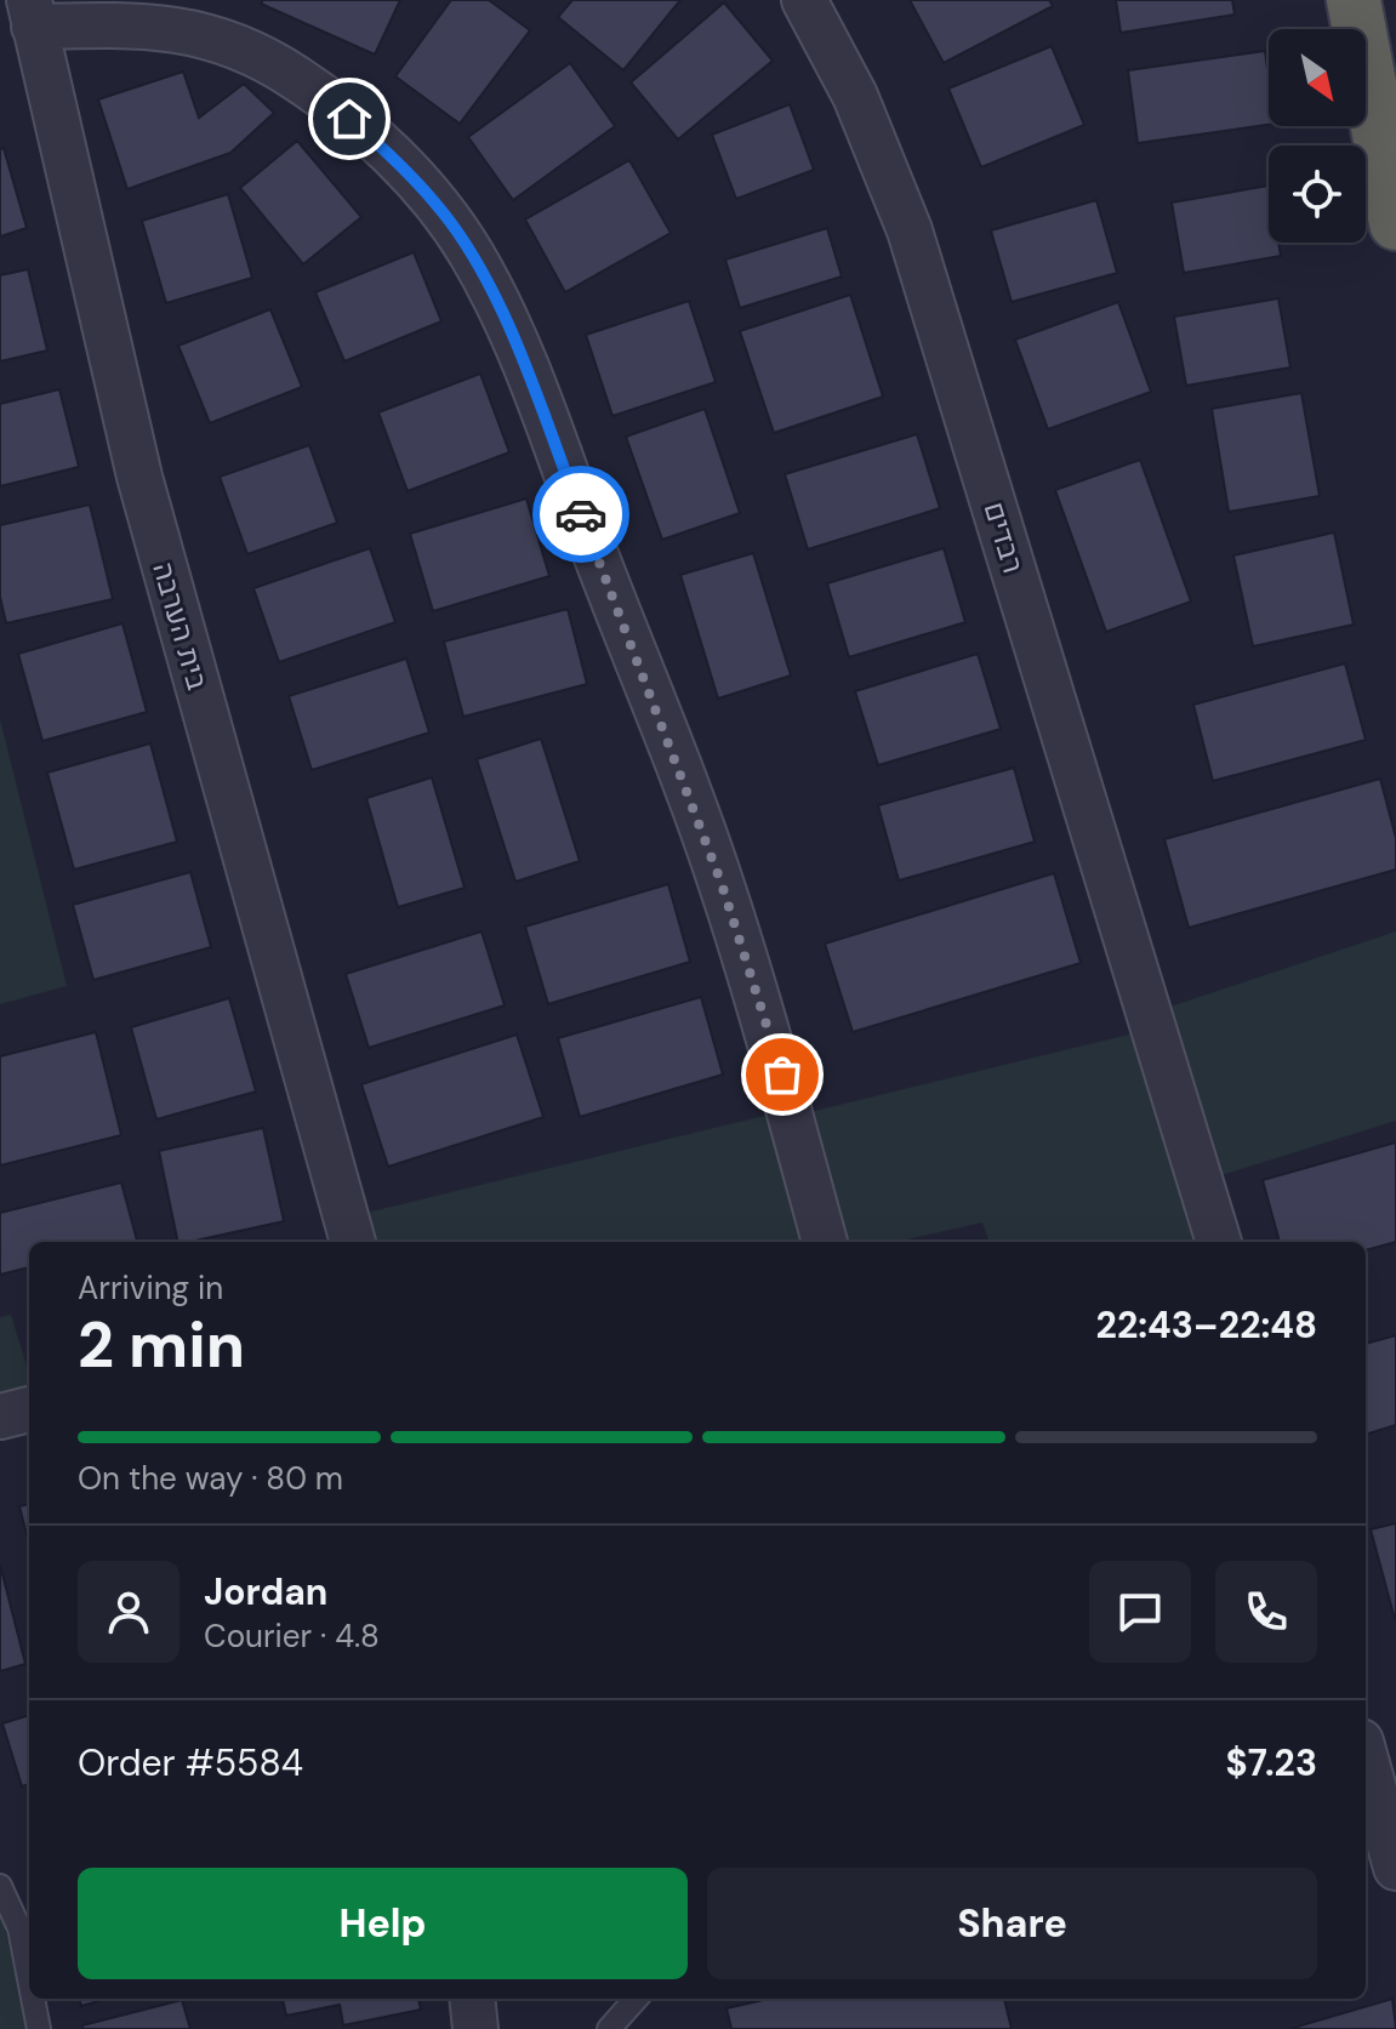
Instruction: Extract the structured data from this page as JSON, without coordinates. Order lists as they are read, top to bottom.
{
  "streets": {
    "street": ["רבדים", "בית הערבה"]
  },
  "north": "bottom right",
  "page": {
    "heading": ["2 min", "Arriving in", "22:43–22:48"],
    "panel": [
      "Jordan",
      "Courier · 4.8",
      "Order #5584",
      "$7.23"
    ],
    "bar": "On the way · 80 m",
    "buttons": ["Help", "Share"]
  }
}
